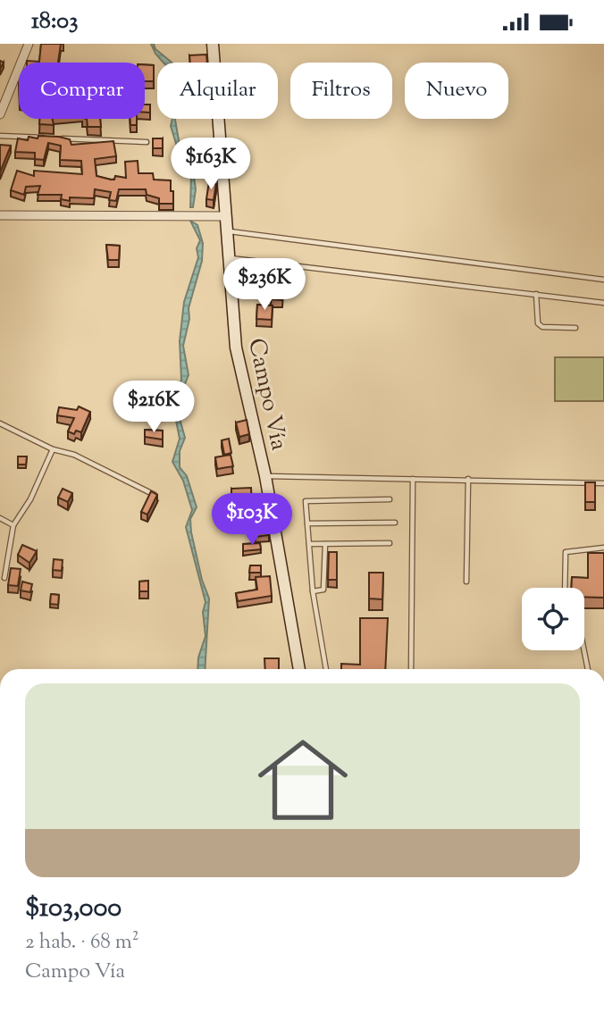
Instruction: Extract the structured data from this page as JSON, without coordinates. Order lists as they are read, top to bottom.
{
  "streets": {
    "street": ["Campo Vía"]
  },
  "page": {
    "status": "18:03",
    "chip": [
      "Comprar",
      "Alquilar",
      "Filtros",
      "Nuevo"
    ],
    "price": [
      "$163K",
      "$236K",
      "$216K",
      "$103K"
    ],
    "list": [
      {
        "name": "$103,000",
        "note": "2 hab. · 68 m² · Campo Vía"
      }
    ]
  }
}
